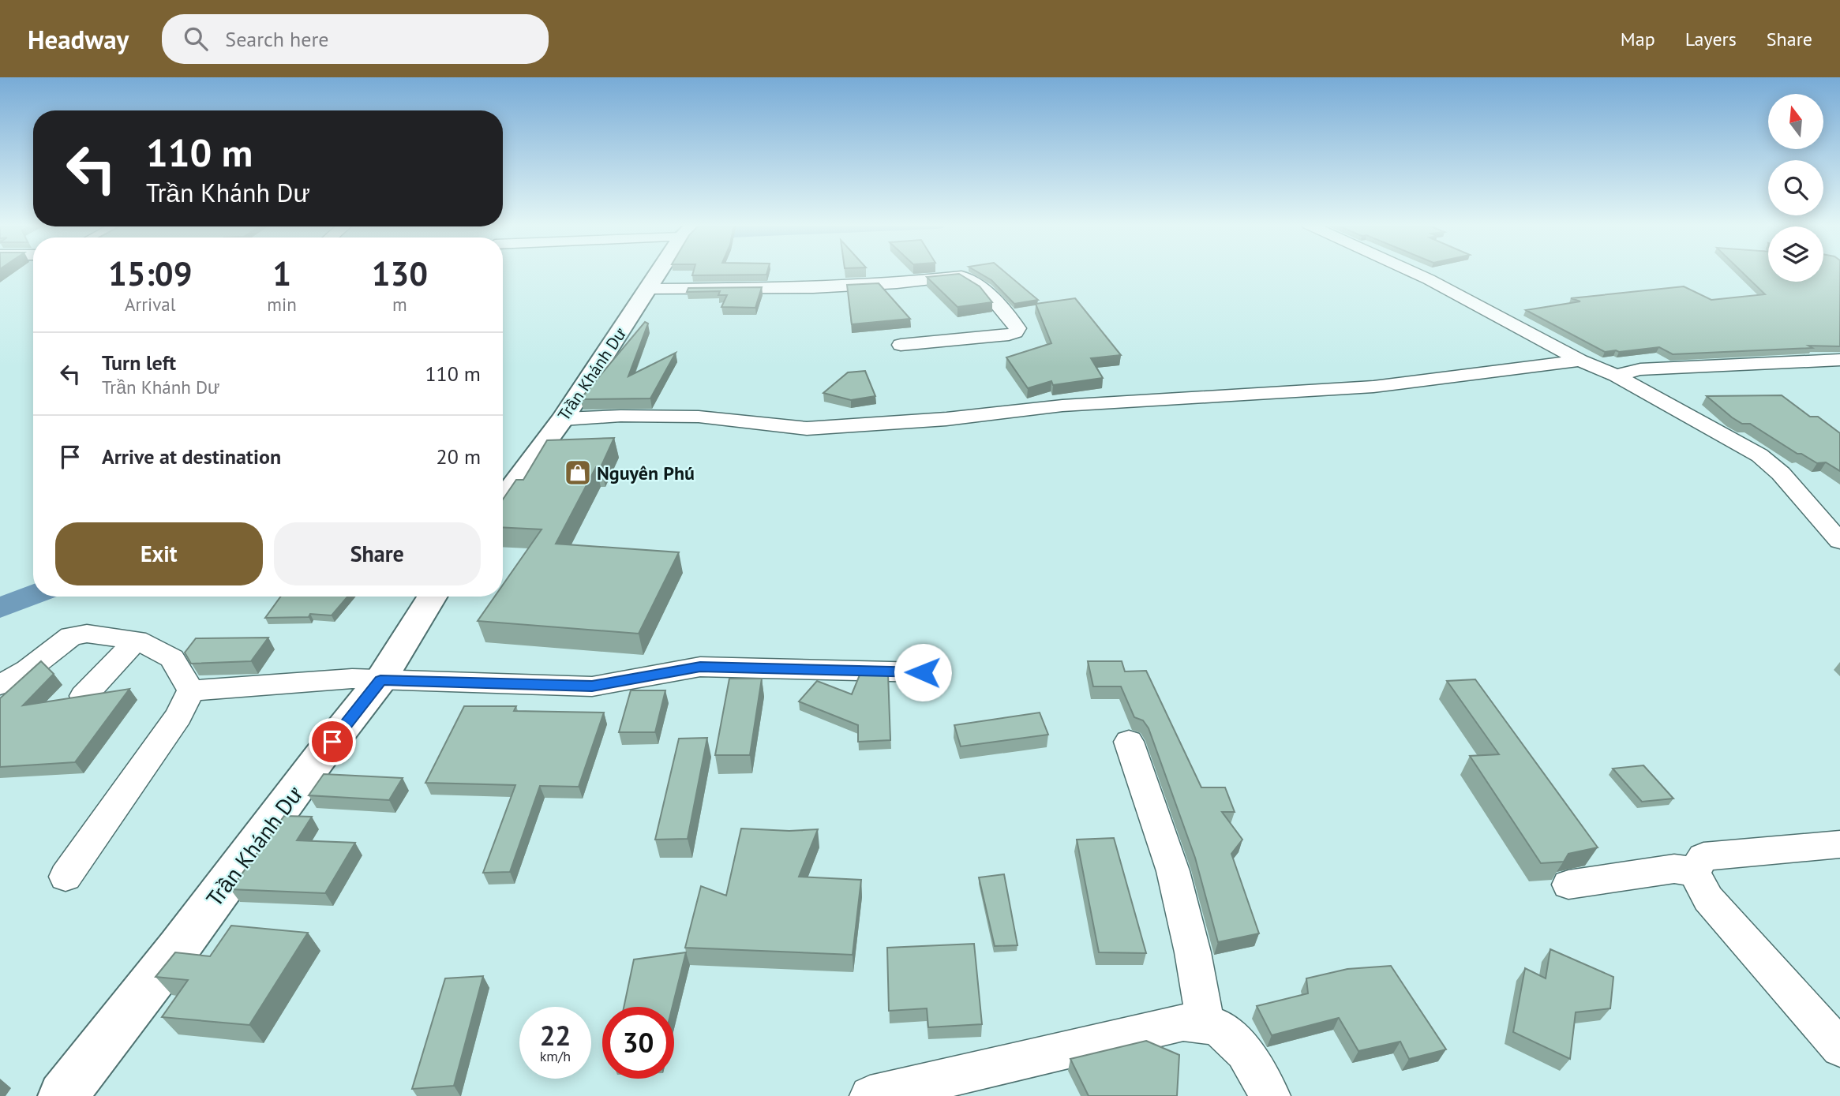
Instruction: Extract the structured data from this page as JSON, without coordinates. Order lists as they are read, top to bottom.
{
  "streets": {
    "street": ["Trần Khánh Dư"]
  },
  "places": {
    "shop": ["Nguyên Phú"]
  },
  "north": "top",
  "page": {
    "header": "Headway",
    "search": "Search here",
    "nav": ["Map", "Layers", "Share"],
    "turn": ["110 m", "Trần Khánh Dư"],
    "eta": [
      "15:09",
      "Arrival",
      "1",
      "min",
      "130",
      "m"
    ],
    "list": [
      {
        "name": "Turn left",
        "note": "Trần Khánh Dư",
        "value": "110 m"
      },
      {
        "name": "Arrive at destination",
        "value": "20 m"
      }
    ],
    "buttons": ["Exit", "Share"],
    "speed": "22 km/h",
    "limit": "30"
  }
}
